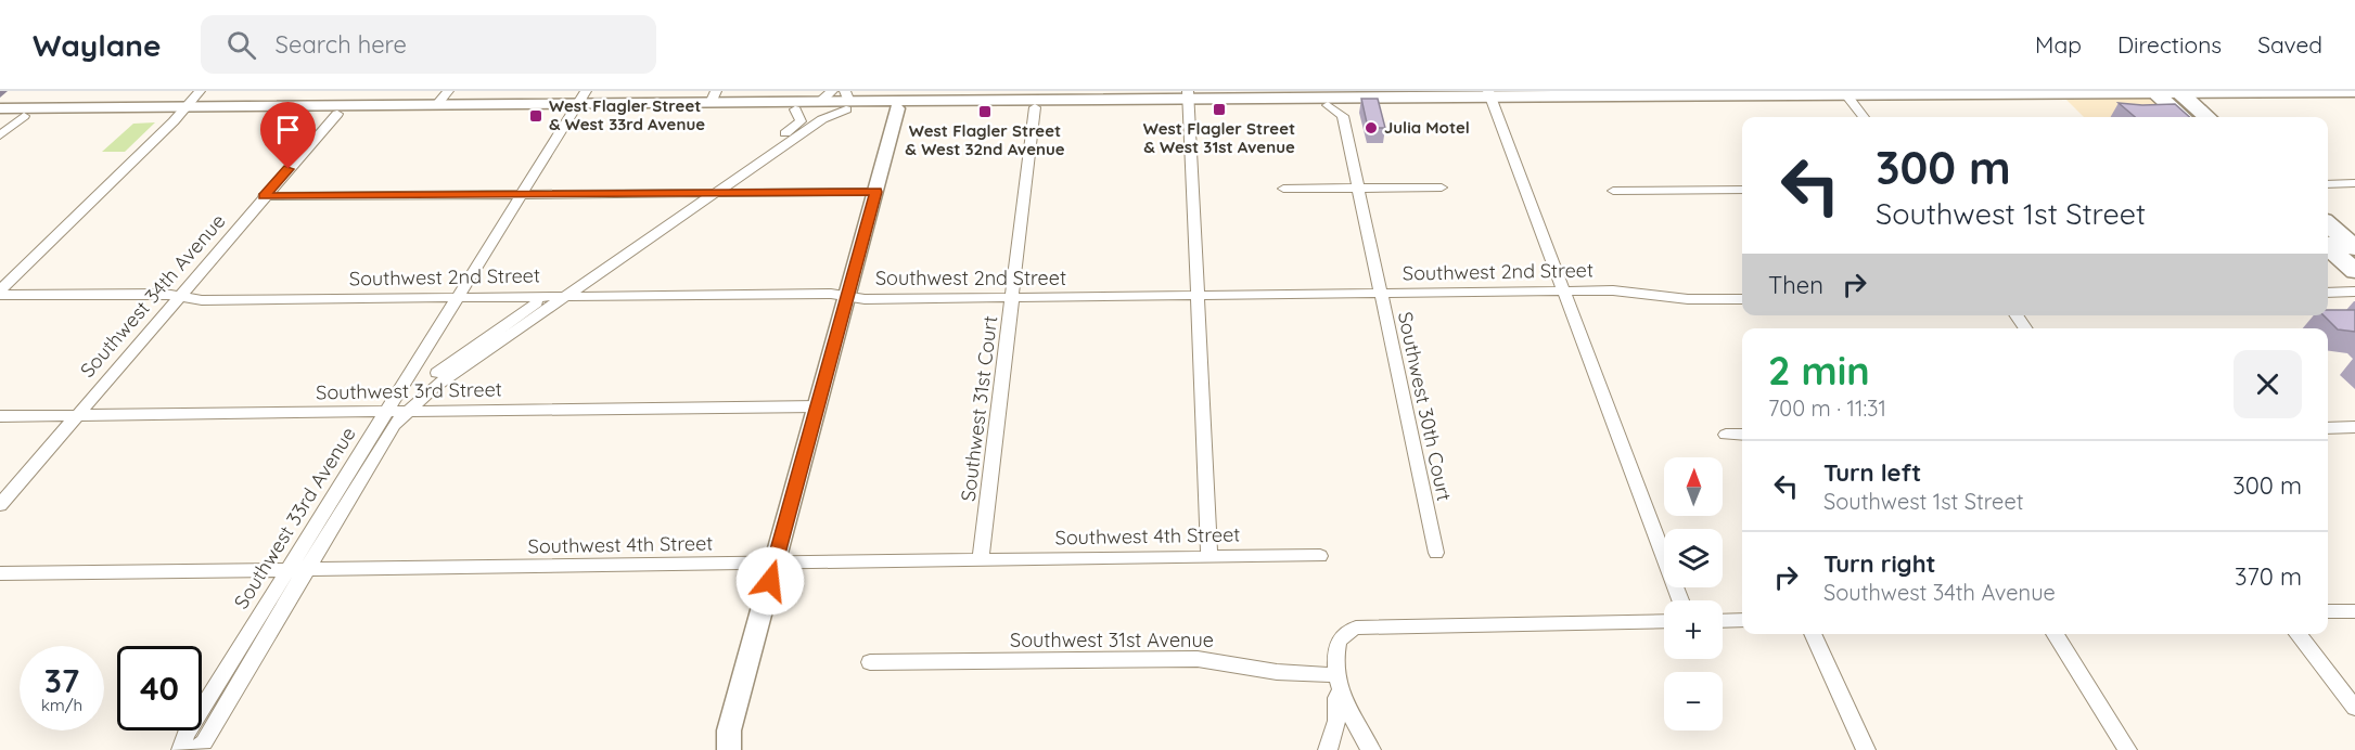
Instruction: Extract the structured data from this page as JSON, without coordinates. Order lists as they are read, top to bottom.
{
  "streets": {
    "street": [
      "Southwest 2nd Street",
      "Southwest 34th Avenue",
      "Southwest 3rd Street",
      "Southwest 30th Court",
      "Southwest 31st Court",
      "Southwest 33rd Avenue",
      "Southwest 4th Street",
      "Southwest 31st Avenue"
    ]
  },
  "crossings": [
    ["Southwest 2nd Street", "Southwest 34th Avenue"],
    ["Southwest 2nd Street", "Southwest 30th Court"],
    ["Southwest 2nd Street", "Southwest 31st Court"],
    ["Southwest 2nd Street", "Southwest 33rd Avenue"],
    ["Southwest 34th Avenue", "Southwest 3rd Street"],
    ["Southwest 3rd Street", "Southwest 33rd Avenue"],
    ["Southwest 31st Court", "Southwest 4th Street"],
    ["Southwest 33rd Avenue", "Southwest 4th Street"]
  ],
  "places": {
    "transit": ["West Flagler Street & West 31st Avenue", "West Flagler Street & West 32nd Avenue", "West Flagler Street & West 33rd Avenue"],
    "other": ["Julia Motel"]
  },
  "north": "top",
  "page": {
    "header": "Waylane",
    "search": "Search here",
    "nav": ["Map", "Directions", "Saved"],
    "turn": ["300 m", "Southwest 1st Street"],
    "then": "Then",
    "heading": ["2 min", "700 m · 11:31"],
    "list": [
      {
        "name": "Turn left",
        "note": "Southwest 1st Street",
        "value": "300 m"
      },
      {
        "name": "Turn right",
        "note": "Southwest 34th Avenue",
        "value": "370 m"
      }
    ],
    "map_buttons": ["+", "−"],
    "speed": "37 km/h",
    "limit": "40"
  }
}
